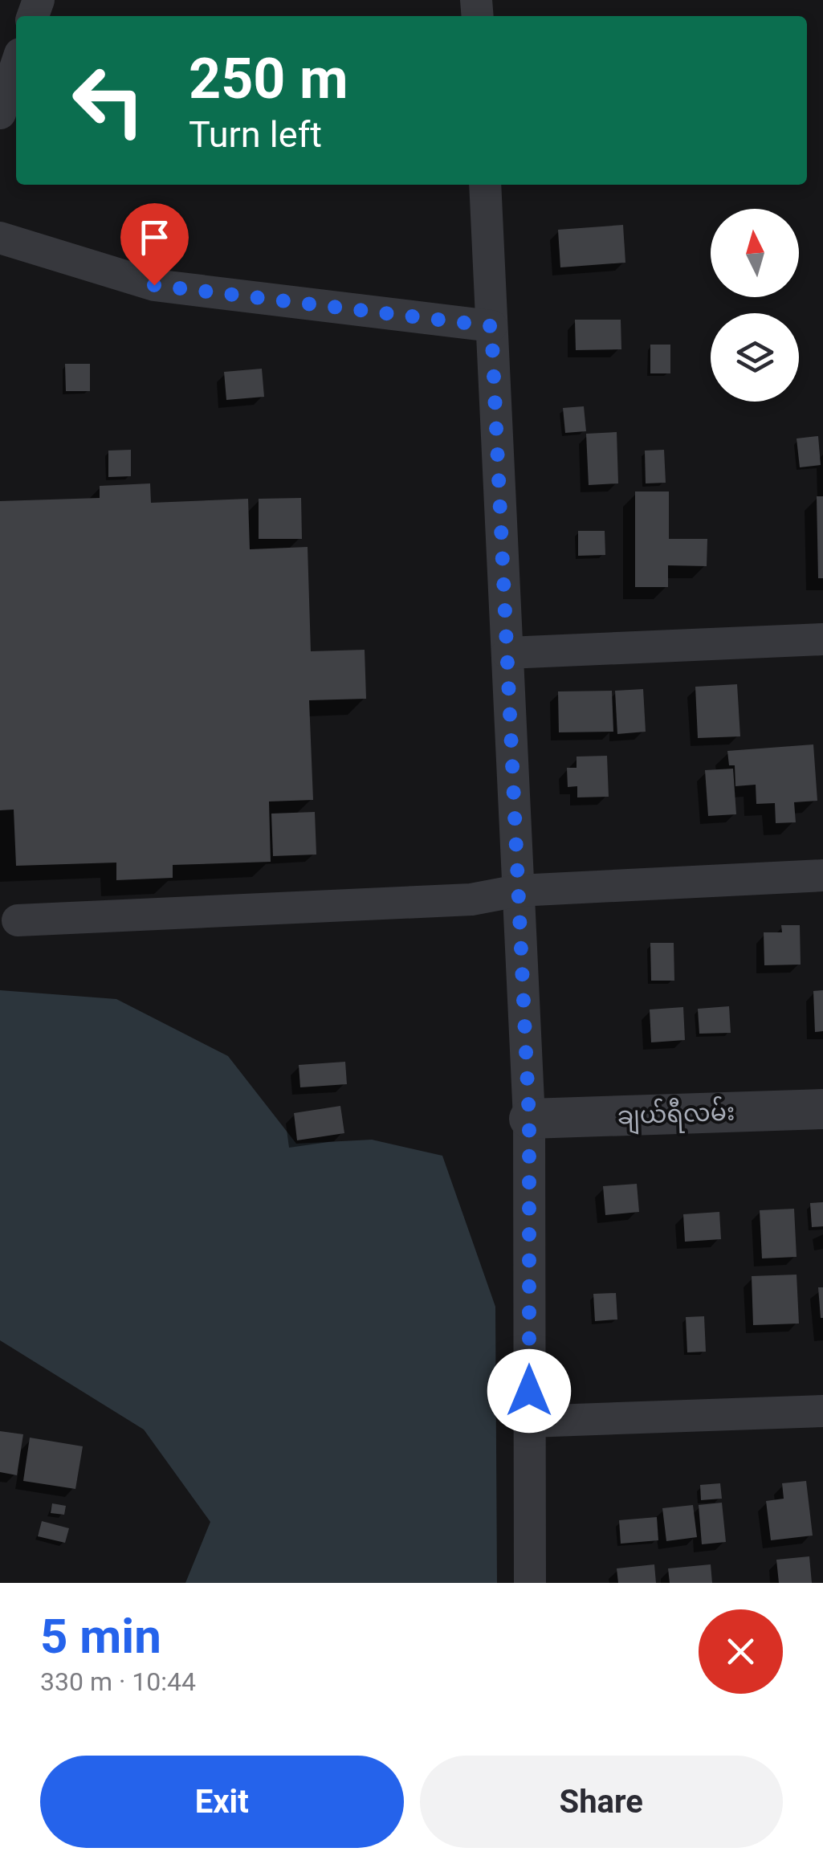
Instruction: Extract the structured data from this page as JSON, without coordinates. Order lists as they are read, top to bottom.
{
  "streets": {
    "street": ["ချယ်ရီလမ်း"]
  },
  "north": "top",
  "page": {
    "turn": ["250 m", "Turn left"],
    "heading": ["5 min", "330 m · 10:44"],
    "buttons": ["Exit", "Share"]
  }
}
